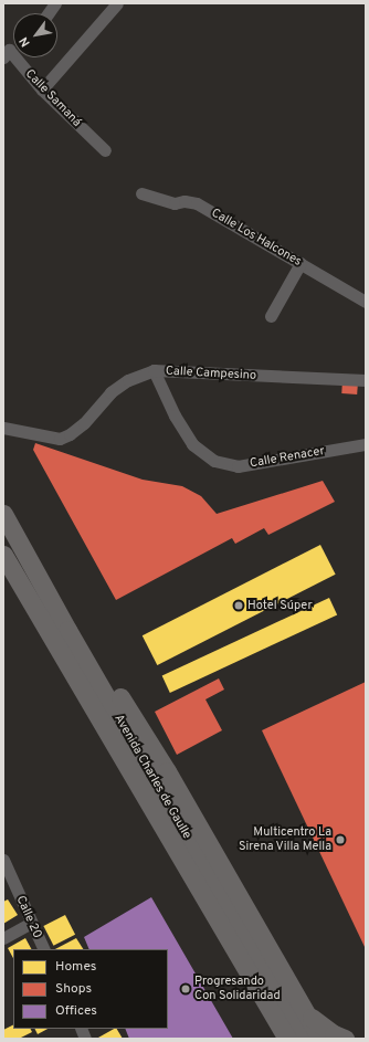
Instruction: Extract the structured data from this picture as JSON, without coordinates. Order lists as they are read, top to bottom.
{
  "streets": {
    "main road": ["Avenida Charles de Gaulle"],
    "street": [
      "Calle Samaná",
      "Calle Los Halcones",
      "Calle Campesino",
      "Calle Renacer",
      "Calle 20"
    ]
  },
  "crossings": [
    ["Calle Campesino", "Calle Renacer"]
  ],
  "places": ["Hotel Súper", "Multicentro La Sirena Villa Mella", "Progresando Con Solidaridad"],
  "legend": ["Homes", "Shops", "Offices"],
  "north": "bottom left"
}
